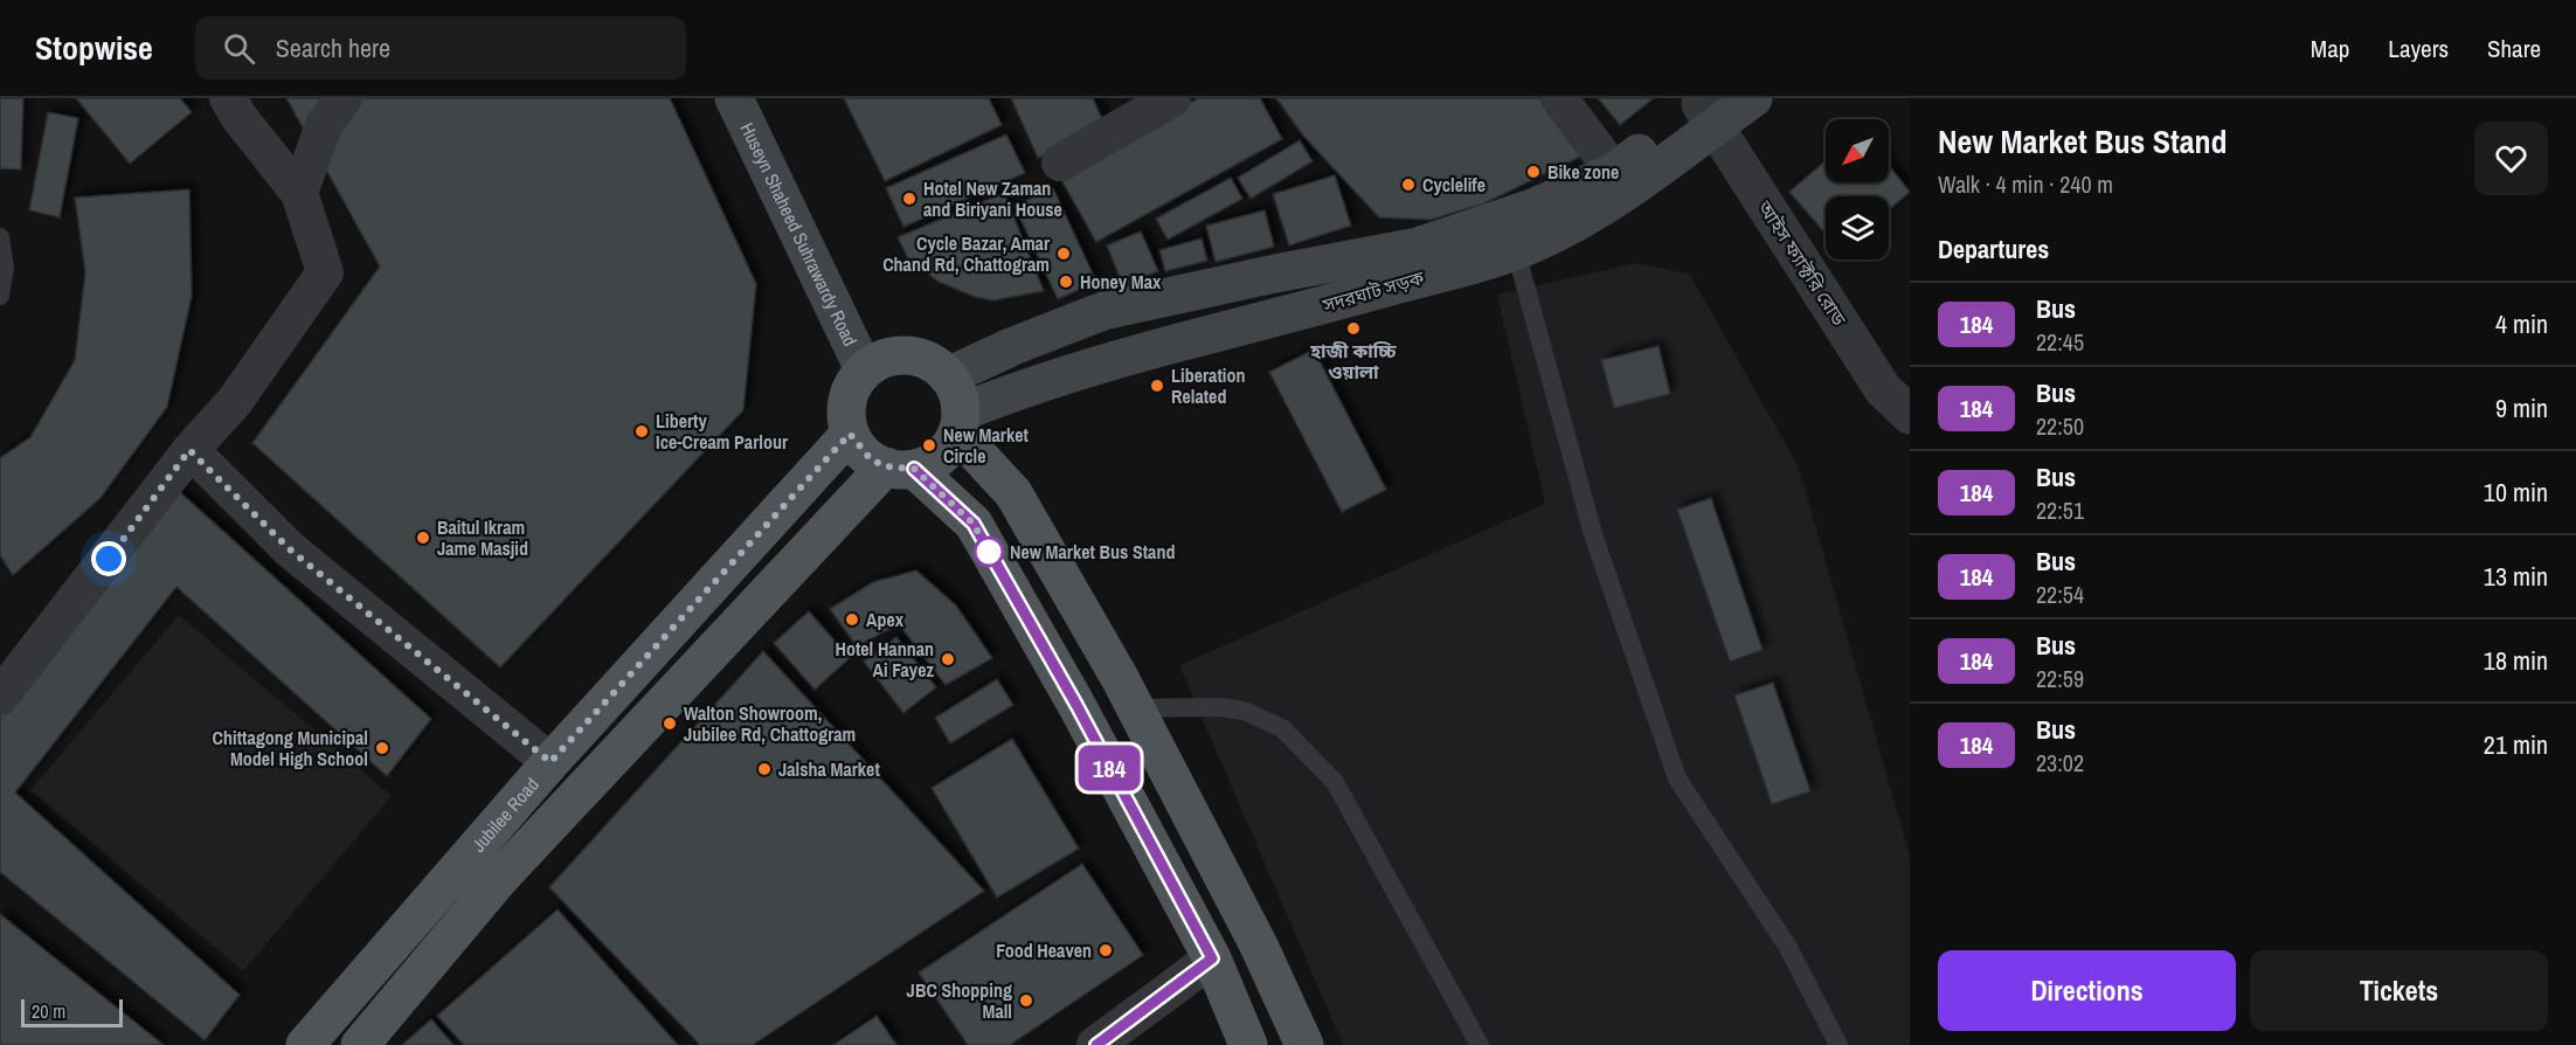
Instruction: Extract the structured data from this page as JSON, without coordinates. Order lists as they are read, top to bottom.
{
  "streets": {
    "main road": ["Huseyn Shaheed Suhrawardy Road", "সদরঘাট সড়ক", "Jubilee Road"],
    "street": ["আইস ফ্যাক্টরি রোড"]
  },
  "crossings": [
    ["Huseyn Shaheed Suhrawardy Road", "সদরঘাট সড়ক"],
    ["Huseyn Shaheed Suhrawardy Road", "Jubilee Road"],
    ["আইস ফ্যাক্টরি রোড", "সদরঘাট সড়ক"],
    ["সদরঘাট সড়ক", "Jubilee Road"]
  ],
  "places": [
    "Bike zone",
    "Cyclelife",
    "Hotel New Zaman and Biriyani House",
    "Cycle Bazar, Amar Chand Rd, Chattogram",
    "Honey Max",
    "হাজী কাচ্চি ওয়ালা",
    "Liberation Related",
    "Liberty Ice-Cream Parlour",
    "New Market Circle",
    "Baitul Ikram Jame Masjid",
    "New Market Bus Stand",
    "Apex",
    "Hotel Hannan Ai Fayez",
    "Walton Showroom, Jubilee Rd, Chattogram",
    "Chittagong Municipal Model High School",
    "Jalsha Market",
    "Food Heaven",
    "JBC Shopping Mall"
  ],
  "lines": ["bus line 184"],
  "scale_bar": "20 m",
  "north": "bottom left",
  "page": {
    "header": "Stopwise",
    "search": "Search here",
    "nav": ["Map", "Layers", "Share"],
    "on_map": "184",
    "heading": [
      ["New Market Bus Stand", "Walk · 4 min · 240 m"],
      "Departures"
    ],
    "list": [
      {
        "mark": "184",
        "name": "Bus",
        "note": "22:45",
        "value": "4 min"
      },
      {
        "mark": "184",
        "name": "Bus",
        "note": "22:50",
        "value": "9 min"
      },
      {
        "mark": "184",
        "name": "Bus",
        "note": "22:51",
        "value": "10 min"
      },
      {
        "mark": "184",
        "name": "Bus",
        "note": "22:54",
        "value": "13 min"
      },
      {
        "mark": "184",
        "name": "Bus",
        "note": "22:59",
        "value": "18 min"
      },
      {
        "mark": "184",
        "name": "Bus",
        "note": "23:02",
        "value": "21 min"
      }
    ],
    "buttons": ["Directions", "Tickets"],
    "scale": "20 m"
  }
}
